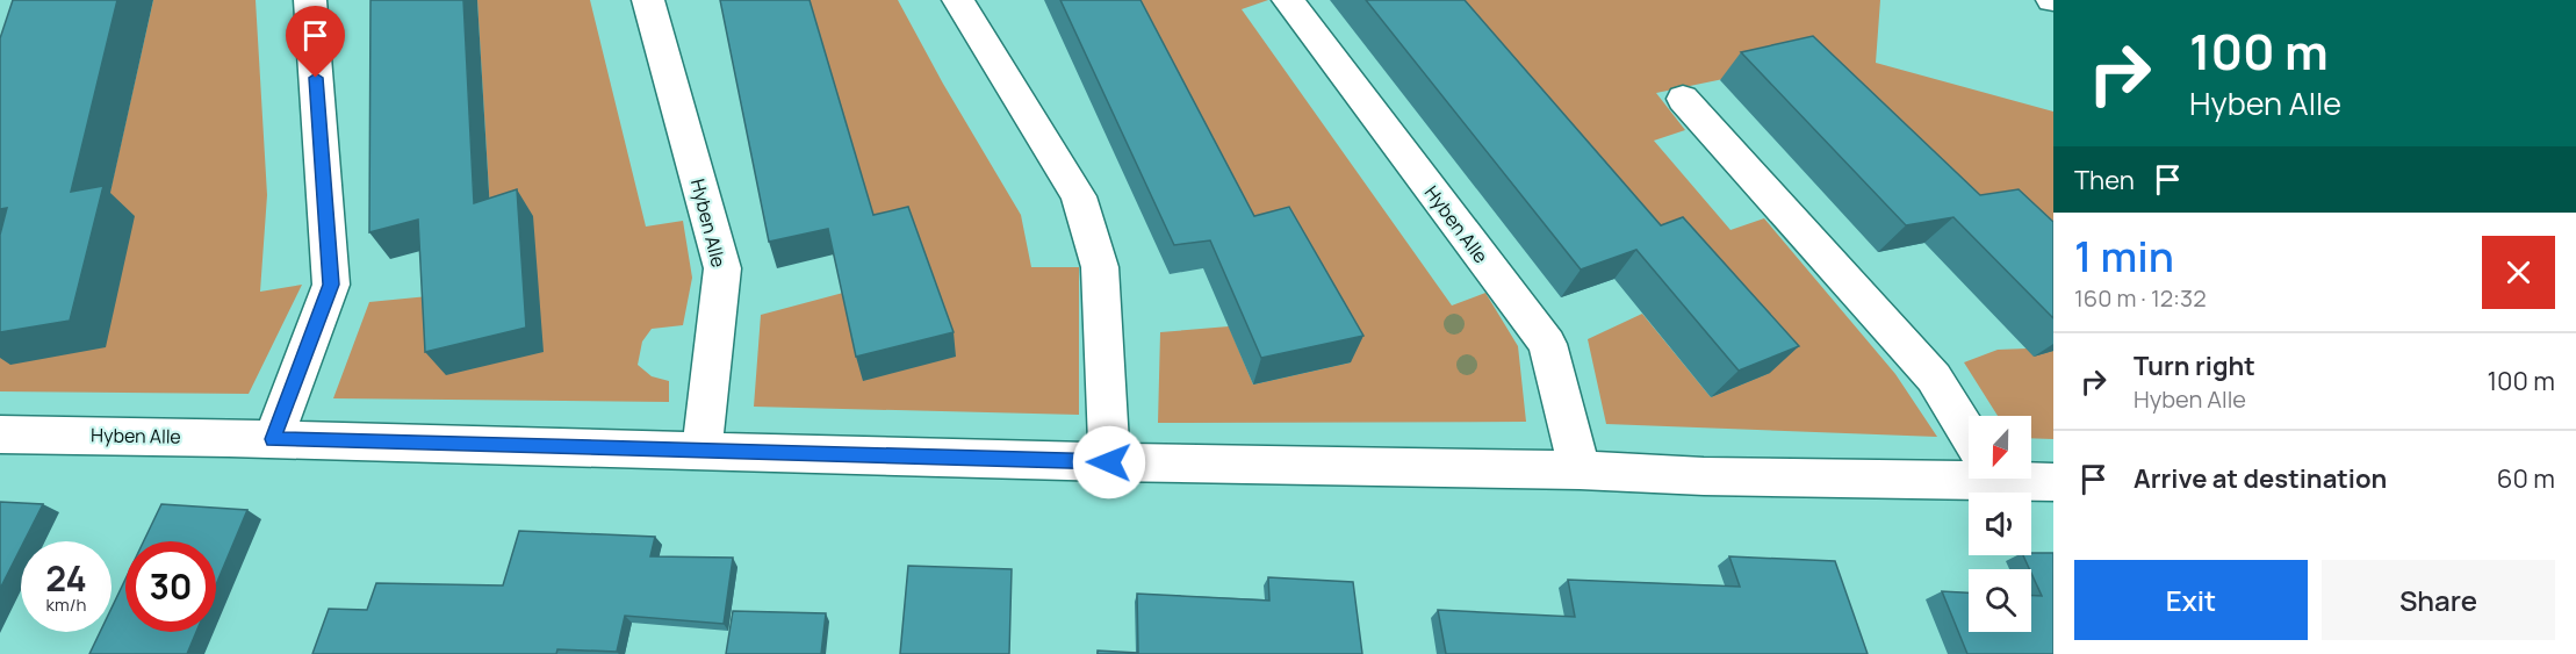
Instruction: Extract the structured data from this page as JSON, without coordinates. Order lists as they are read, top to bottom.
{
  "streets": {
    "street": ["Hyben Alle"]
  },
  "north": "bottom",
  "page": {
    "turn": ["100 m", "Hyben Alle"],
    "then": "Then",
    "heading": ["1 min", "160 m · 12:32"],
    "list": [
      {
        "name": "Turn right",
        "note": "Hyben Alle",
        "value": "100 m"
      },
      {
        "name": "Arrive at destination",
        "value": "60 m"
      }
    ],
    "speed": "24 km/h",
    "limit": "30",
    "buttons": ["Exit", "Share"]
  }
}
